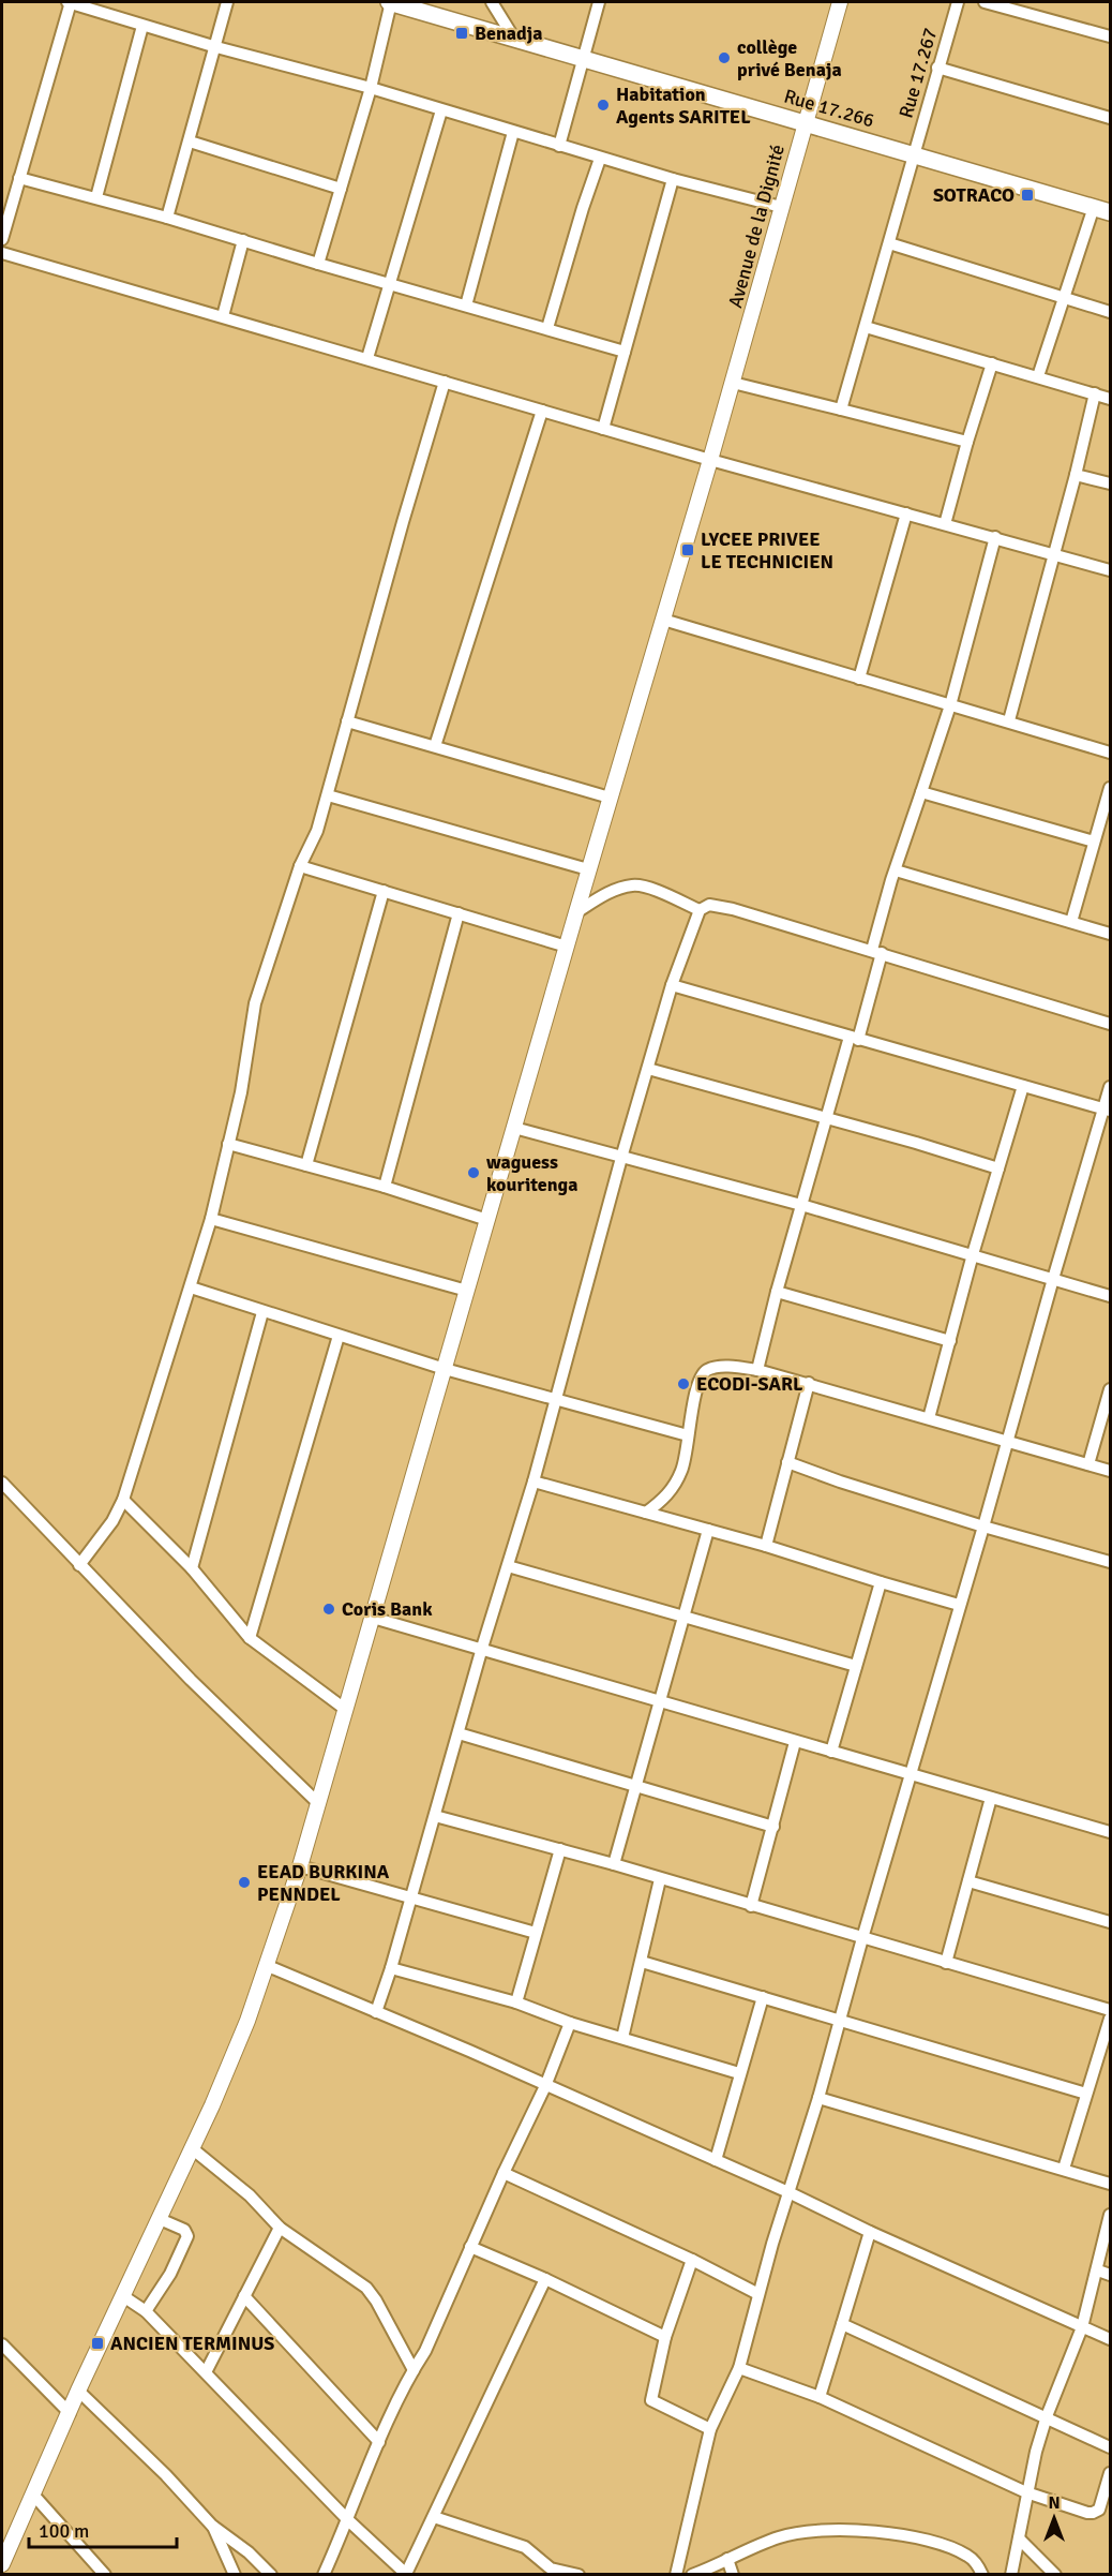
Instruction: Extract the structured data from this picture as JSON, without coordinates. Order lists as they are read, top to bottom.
{
  "streets": {
    "main road": ["Rue 17.266"],
    "street": ["Rue 17.267", "Avenue de la Dignité"]
  },
  "crossings": [
    ["Rue 17.267", "Rue 17.266"],
    ["Rue 17.266", "Avenue de la Dignité"]
  ],
  "places": {
    "transit": [
      "Benadja",
      "SOTRACO",
      "LYCEE PRIVEE LE TECHNICIEN",
      "ANCIEN TERMINUS"
    ],
    "other": [
      "collège privé Benaja",
      "Habitation Agents SARITEL",
      "waguess kouritenga",
      "ECODI-SARL",
      "Coris Bank",
      "EEAD BURKINA PENNDEL"
    ]
  },
  "scale_bar": "100 m",
  "north": "top"
}
